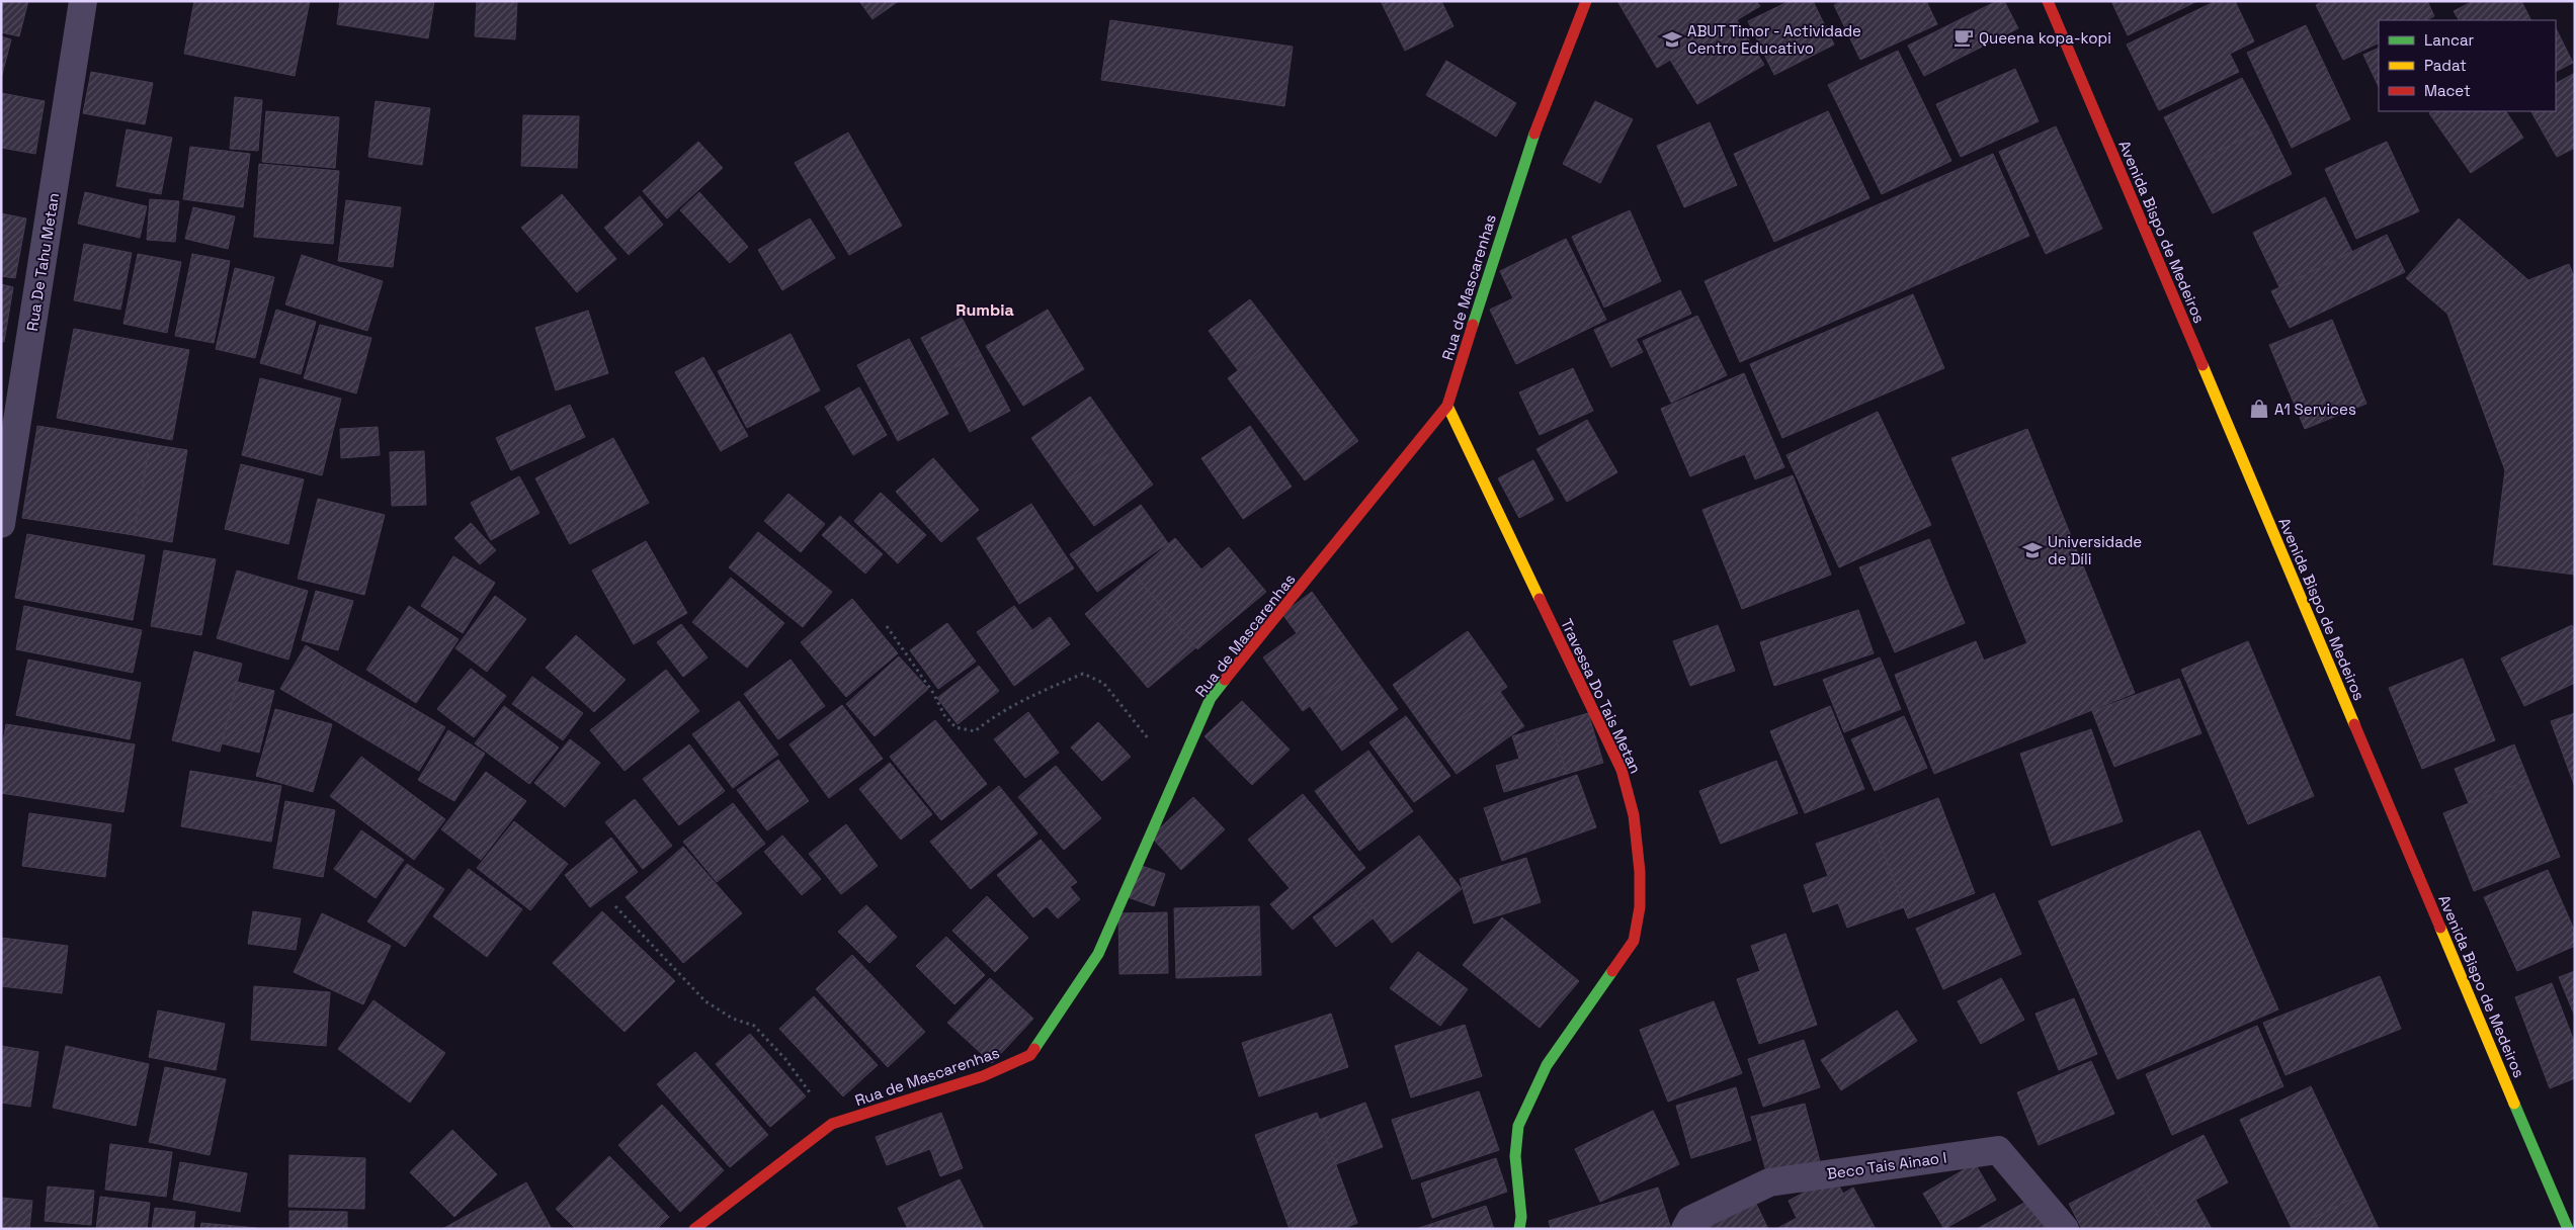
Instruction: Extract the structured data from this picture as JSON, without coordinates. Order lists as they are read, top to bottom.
{
  "streets": {
    "street": [
      "Avenida Bispo de Medeiros",
      "Rua De Tahu Metan",
      "Rua de Mascarenhas",
      "Travessa Do Tais Metan",
      "Beco Tais Ainao I"
    ]
  },
  "crossings": [
    ["Rua de Mascarenhas", "Travessa Do Tais Metan"]
  ],
  "districts": ["Rumbia"],
  "places": {
    "cafe": ["Queena kopa-kopi"],
    "school or university": ["ABUT Timor - Actividade Centro Educativo", "Universidade de Díli"],
    "shop": ["A1 Services"]
  },
  "legend": ["Lancar", "Padat", "Macet"]
}
